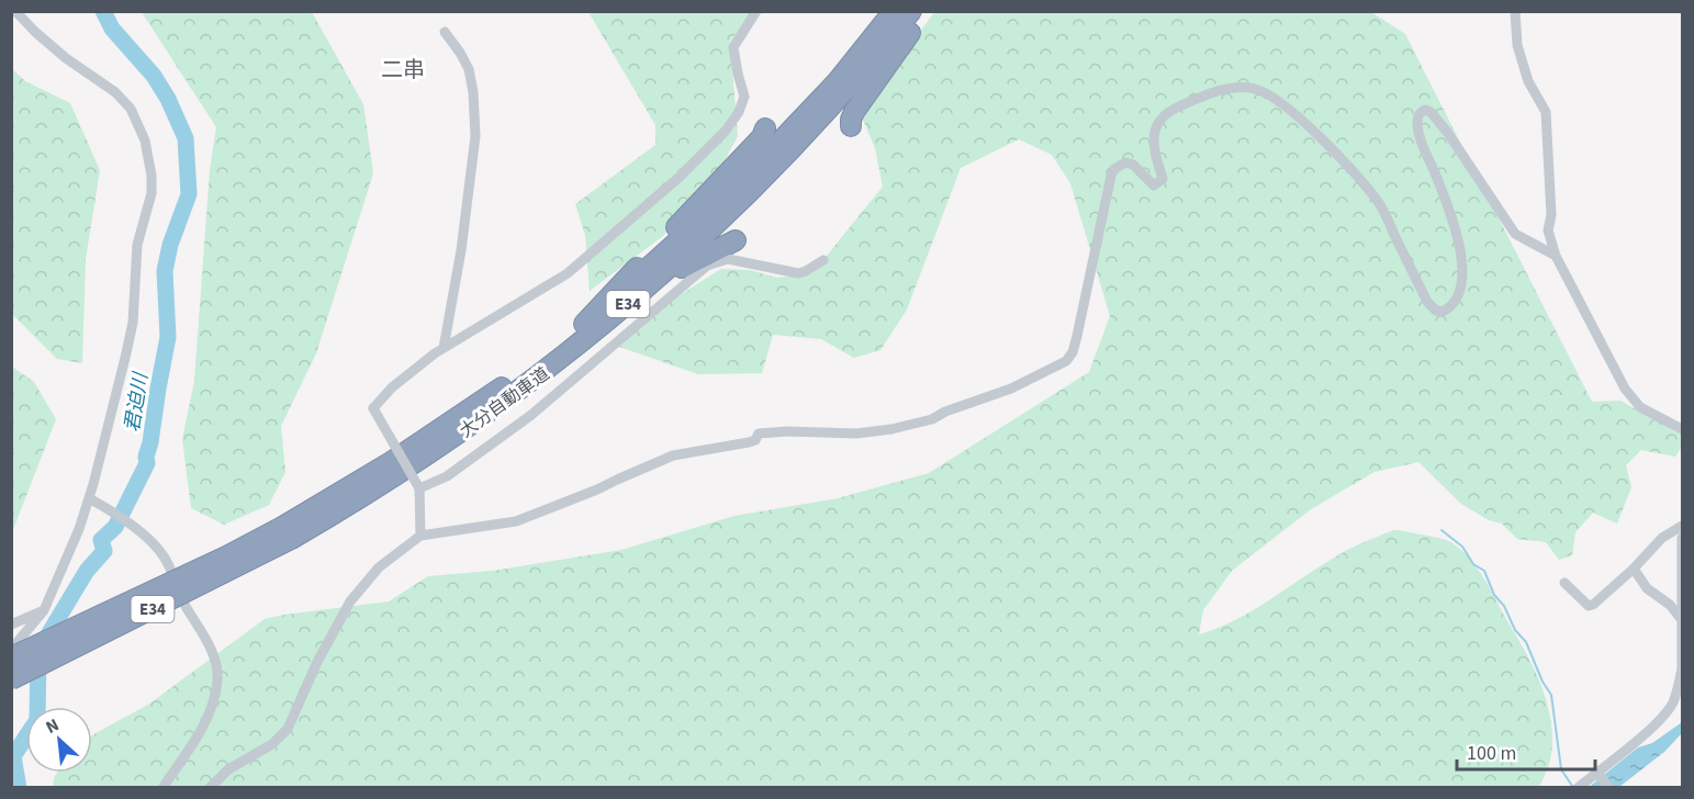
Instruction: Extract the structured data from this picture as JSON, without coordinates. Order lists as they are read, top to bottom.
{
  "streets": {
    "highway": ["E34", "大分自動車道"]
  },
  "districts": ["二串"],
  "water": ["君迫川"],
  "scale_bar": "100 m",
  "north": "top left"
}
